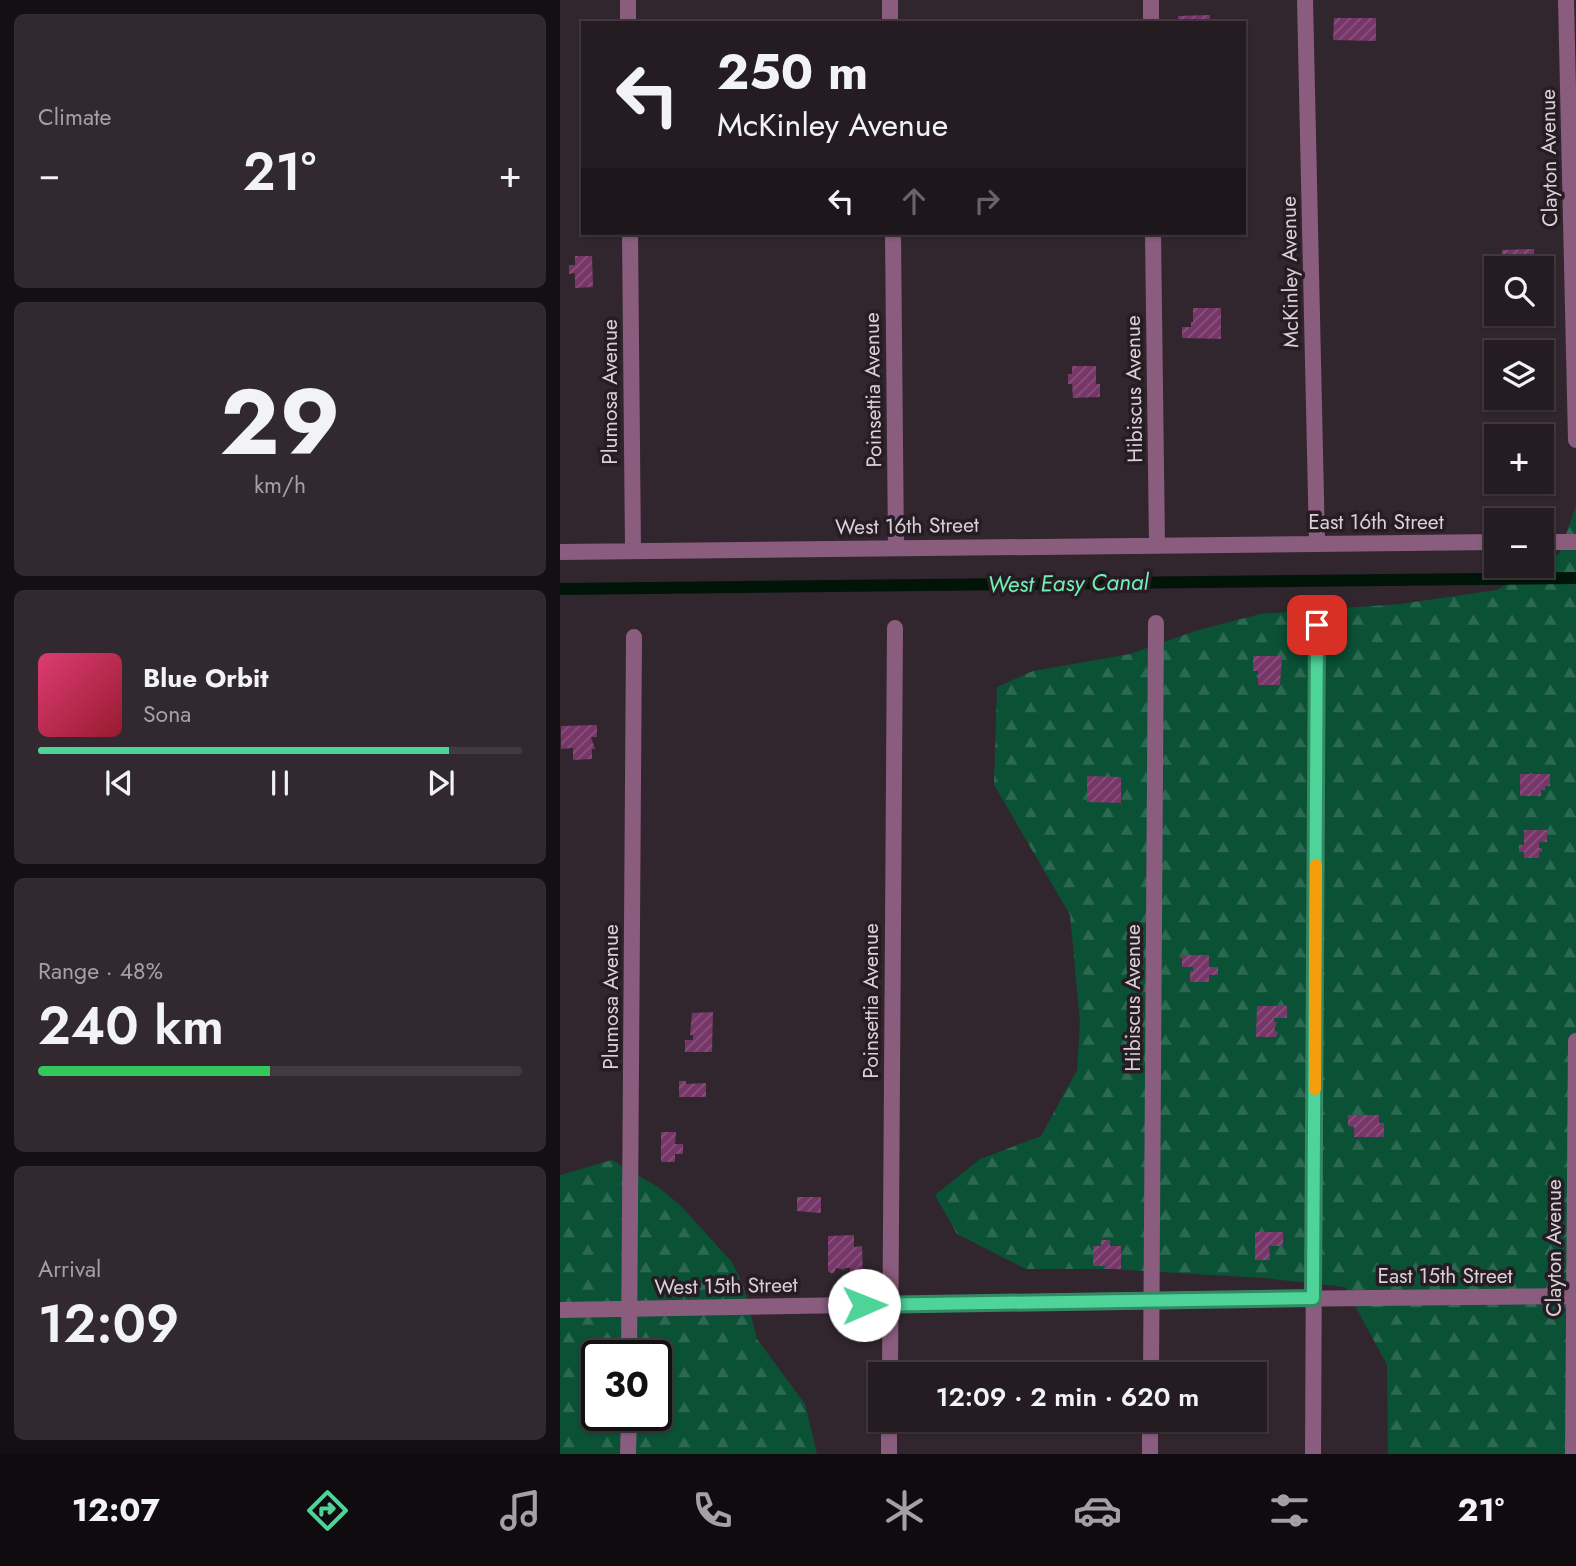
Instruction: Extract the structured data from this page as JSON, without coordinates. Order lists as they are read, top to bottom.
{
  "streets": {
    "street": [
      "Clayton Avenue",
      "McKinley Avenue",
      "Hibiscus Avenue",
      "Poinsettia Avenue",
      "Plumosa Avenue",
      "East 16th Street",
      "West 16th Street",
      "East 15th Street",
      "West 15th Street"
    ]
  },
  "crossings": [
    ["Clayton Avenue", "East 15th Street"],
    ["McKinley Avenue", "East 16th Street"],
    ["Hibiscus Avenue", "West 16th Street"],
    ["Hibiscus Avenue", "West 15th Street"],
    ["Poinsettia Avenue", "West 16th Street"],
    ["Poinsettia Avenue", "West 15th Street"],
    ["Plumosa Avenue", "West 16th Street"],
    ["Plumosa Avenue", "West 15th Street"],
    ["East 16th Street", "West 16th Street"],
    ["East 15th Street", "West 15th Street"]
  ],
  "water": ["West Easy Canal"],
  "page": {
    "tile": [
      "Climate",
      ["29", "km/h"],
      ["Range · 48%", "240 km"],
      ["Arrival", "12:09"]
    ],
    "turn": ["250 m", "McKinley Avenue"],
    "heat": ["−", "21°", "+"],
    "map_buttons": ["+", "−"],
    "song": ["Blue Orbit", "Sona"],
    "limit": "30",
    "trip": "12:09 · 2 min · 620 m",
    "tabs": ["12:07", "21°"]
  }
}
